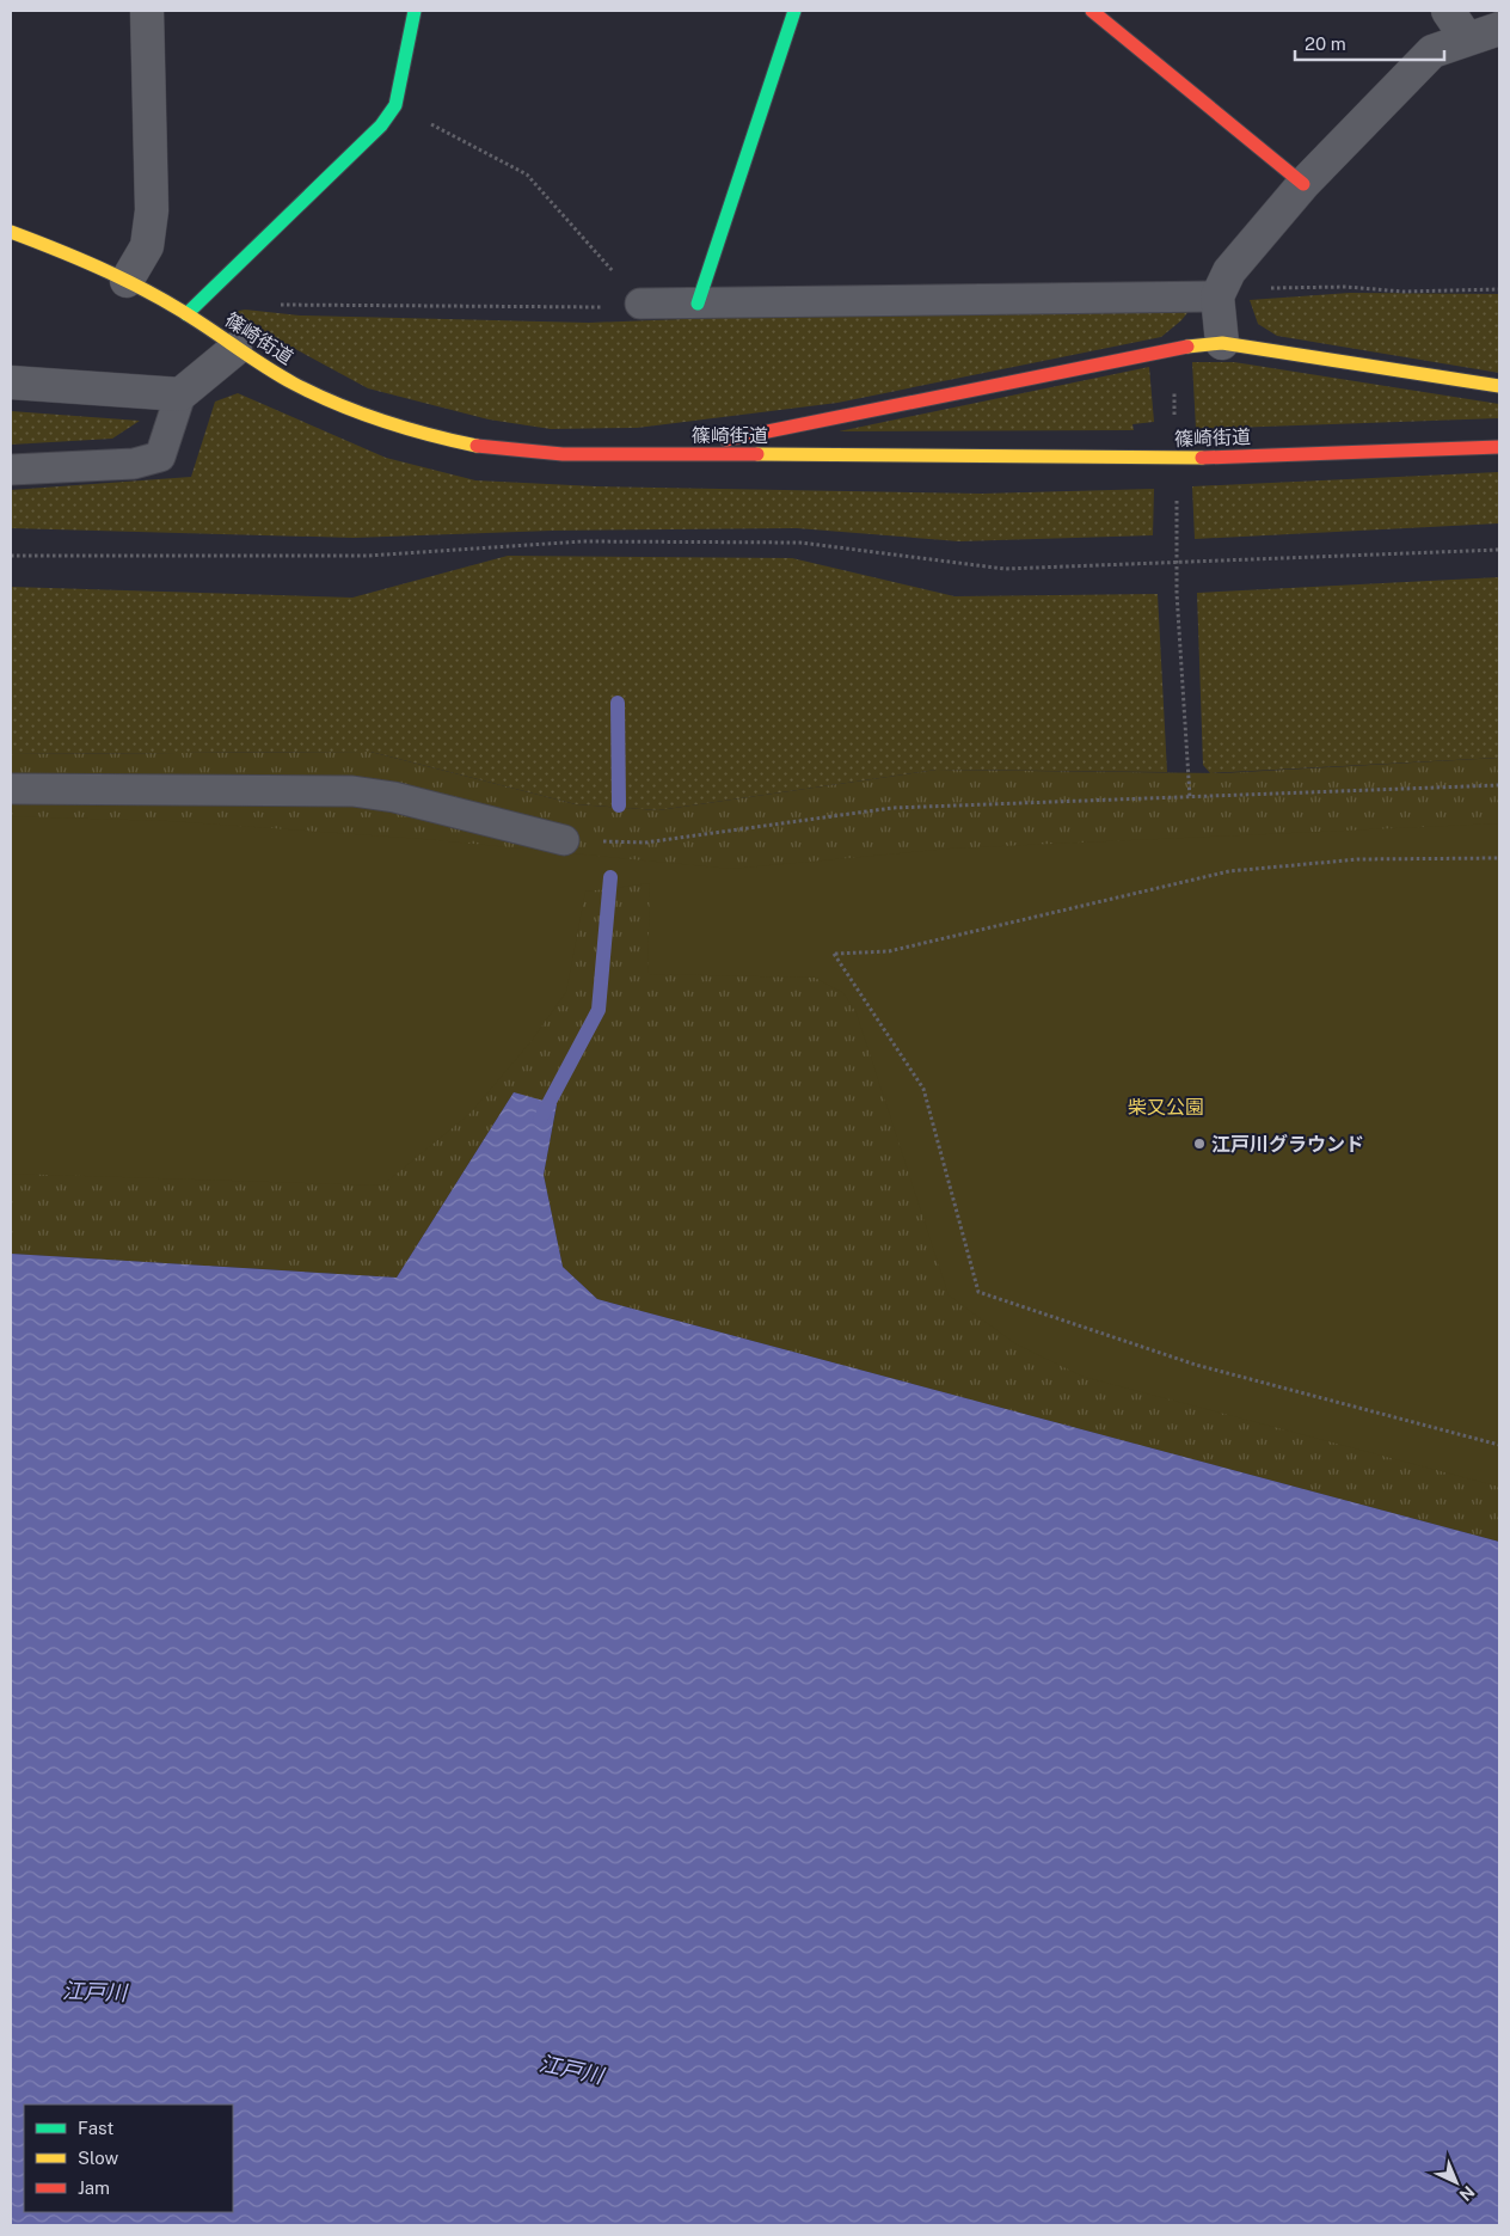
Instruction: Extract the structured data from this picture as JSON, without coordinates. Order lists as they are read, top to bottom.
{
  "streets": {
    "street": ["篠崎街道"]
  },
  "water": ["江戸川"],
  "parks": ["柴又公園"],
  "places": ["江戸川グラウンド"],
  "legend": ["Fast", "Slow", "Jam"],
  "scale_bar": "20 m",
  "north": "bottom right"
}
